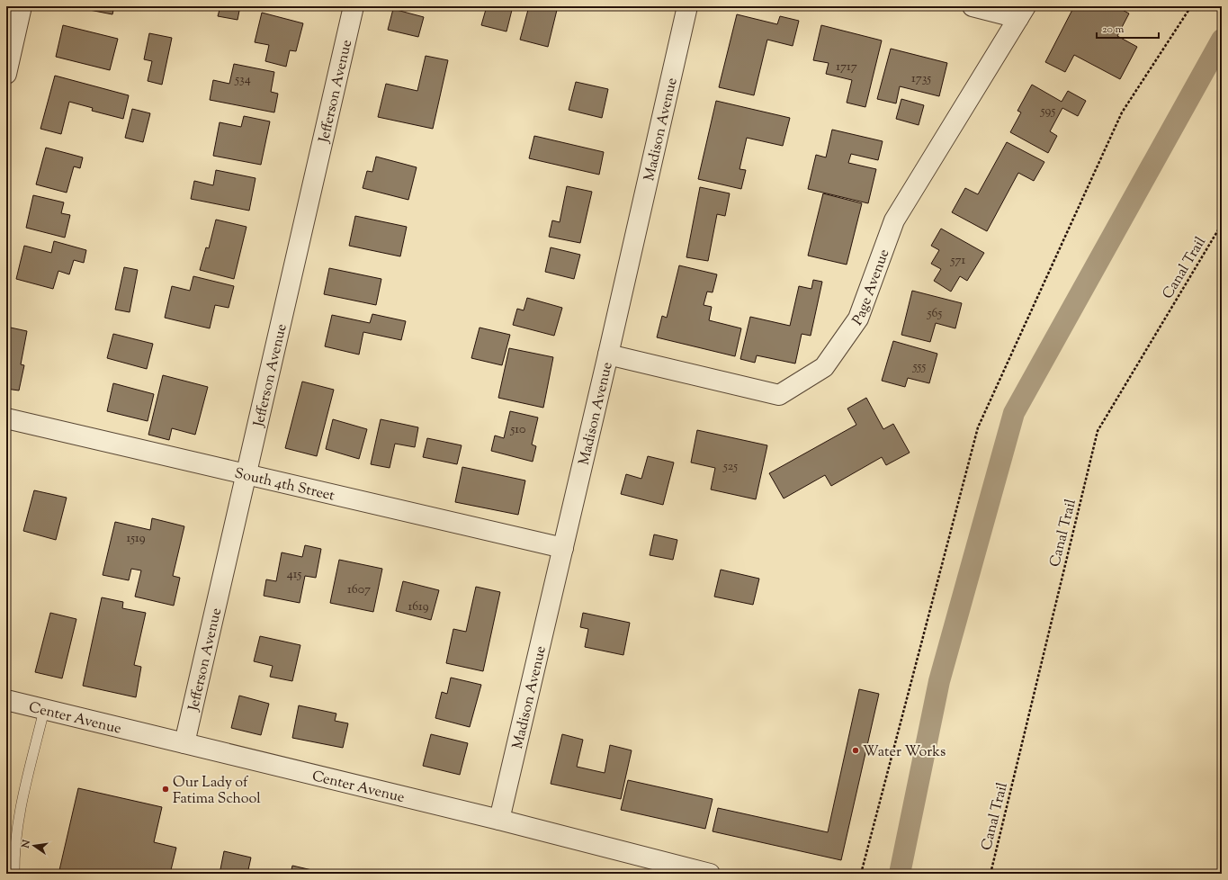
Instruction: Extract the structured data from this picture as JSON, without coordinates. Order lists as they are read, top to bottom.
{
  "streets": {
    "street": [
      "Jefferson Avenue",
      "Madison Avenue",
      "Page Avenue",
      "South 4th Street",
      "Center Avenue"
    ],
    "path": ["Canal Trail"]
  },
  "crossings": [
    ["Jefferson Avenue", "South 4th Street"],
    ["Jefferson Avenue", "Center Avenue"],
    ["Madison Avenue", "Page Avenue"],
    ["Madison Avenue", "South 4th Street"],
    ["Madison Avenue", "Center Avenue"]
  ],
  "places": ["Water Works", "Our Lady of Fatima School"],
  "house_numbers": [
    "1717",
    "1735",
    "534",
    "595",
    "571",
    "565",
    "555",
    "510",
    "525",
    "1519",
    "415",
    "1607",
    "1619"
  ],
  "scale_bar": "20 m",
  "north": "left"
}
